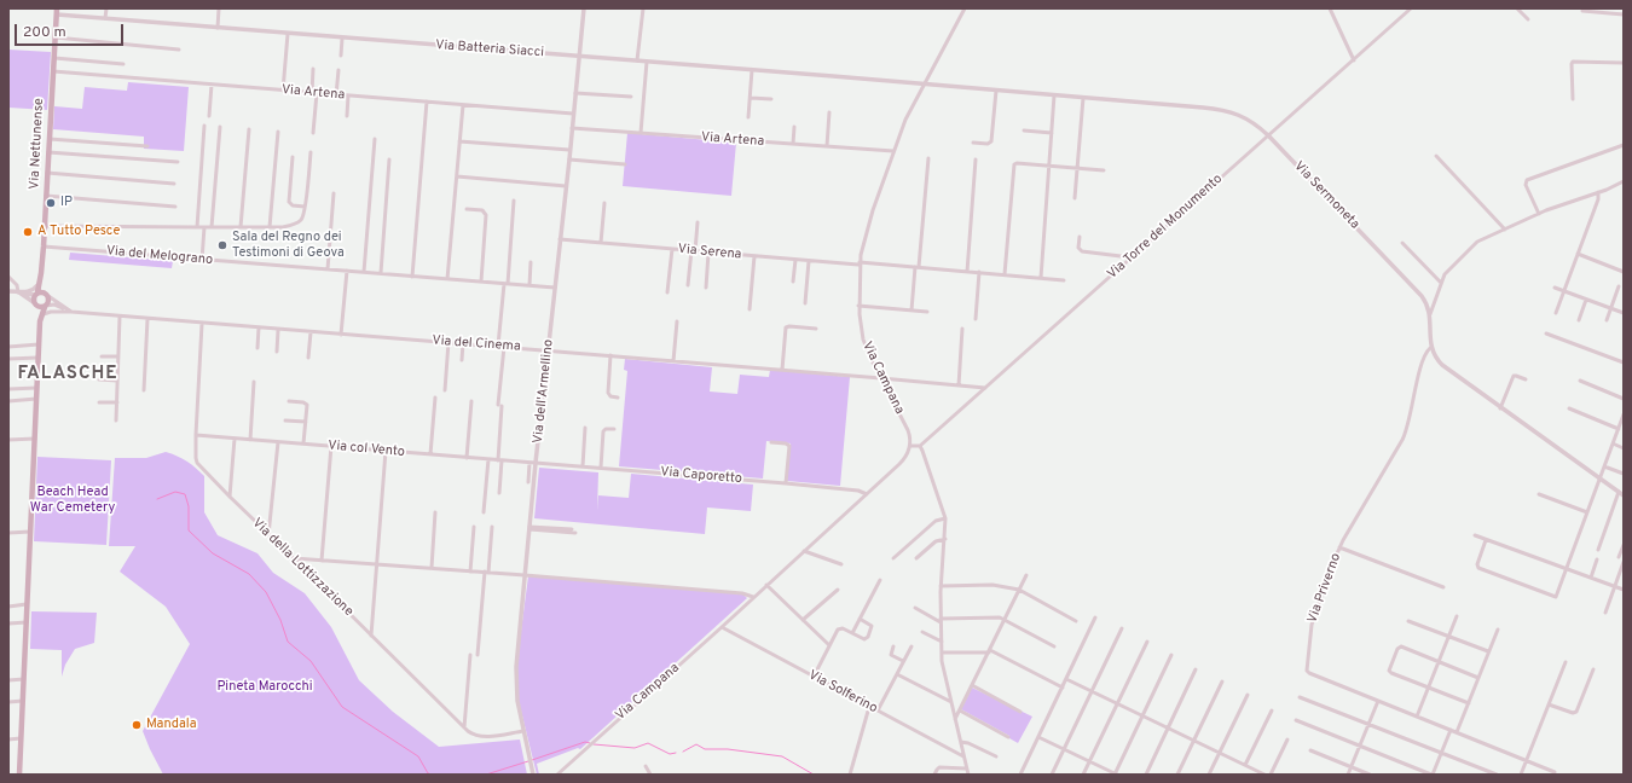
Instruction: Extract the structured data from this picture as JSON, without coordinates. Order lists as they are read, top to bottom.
{
  "streets": {
    "main road": ["Via Nettunense"],
    "street": [
      "Via Batteria Siacci",
      "Via Artena",
      "Via Sermoneta",
      "Via Torre del Monumento",
      "Via Serena",
      "Via del Melograno",
      "Via del Cinema",
      "Via Campana",
      "Via dell'Armellino",
      "Via col Vento",
      "Via Caporetto",
      "Via della Lottizzazione",
      "Via Priverno",
      "Via Solferino"
    ]
  },
  "crossings": [
    ["Via Batteria Siacci", "Via Nettunense"],
    ["Via Batteria Siacci", "Via Sermoneta"],
    ["Via Batteria Siacci", "Via Campana"],
    ["Via Batteria Siacci", "Via dell'Armellino"],
    ["Via Artena", "Via Nettunense"],
    ["Via Artena", "Via Campana"],
    ["Via Artena", "Via dell'Armellino"],
    ["Via Nettunense", "Via del Melograno"],
    ["Via Sermoneta", "Via Torre del Monumento"],
    ["Via Sermoneta", "Via Campana"],
    ["Via Sermoneta", "Via Priverno"],
    ["Via Torre del Monumento", "Via del Cinema"],
    ["Via Serena", "Via Campana"],
    ["Via Serena", "Via dell'Armellino"],
    ["Via del Melograno", "Via dell'Armellino"],
    ["Via del Cinema", "Via Campana"],
    ["Via del Cinema", "Via dell'Armellino"],
    ["Via del Cinema", "Via della Lottizzazione"],
    ["Via Campana", "Via Caporetto"],
    ["Via Campana", "Via Solferino"],
    ["Via dell'Armellino", "Via col Vento"],
    ["Via dell'Armellino", "Via Caporetto"],
    ["Via dell'Armellino", "Via della Lottizzazione"],
    ["Via col Vento", "Via Caporetto"],
    ["Via col Vento", "Via della Lottizzazione"]
  ],
  "districts": ["FALASCHE"],
  "parks": ["Beach Head War Cemetery", "Pineta Marocchi"],
  "places": [
    "IP",
    "A Tutto Pesce",
    "Sala del Regno dei Testimoni di Geova",
    "Mandala"
  ],
  "scale_bar": "200 m"
}
